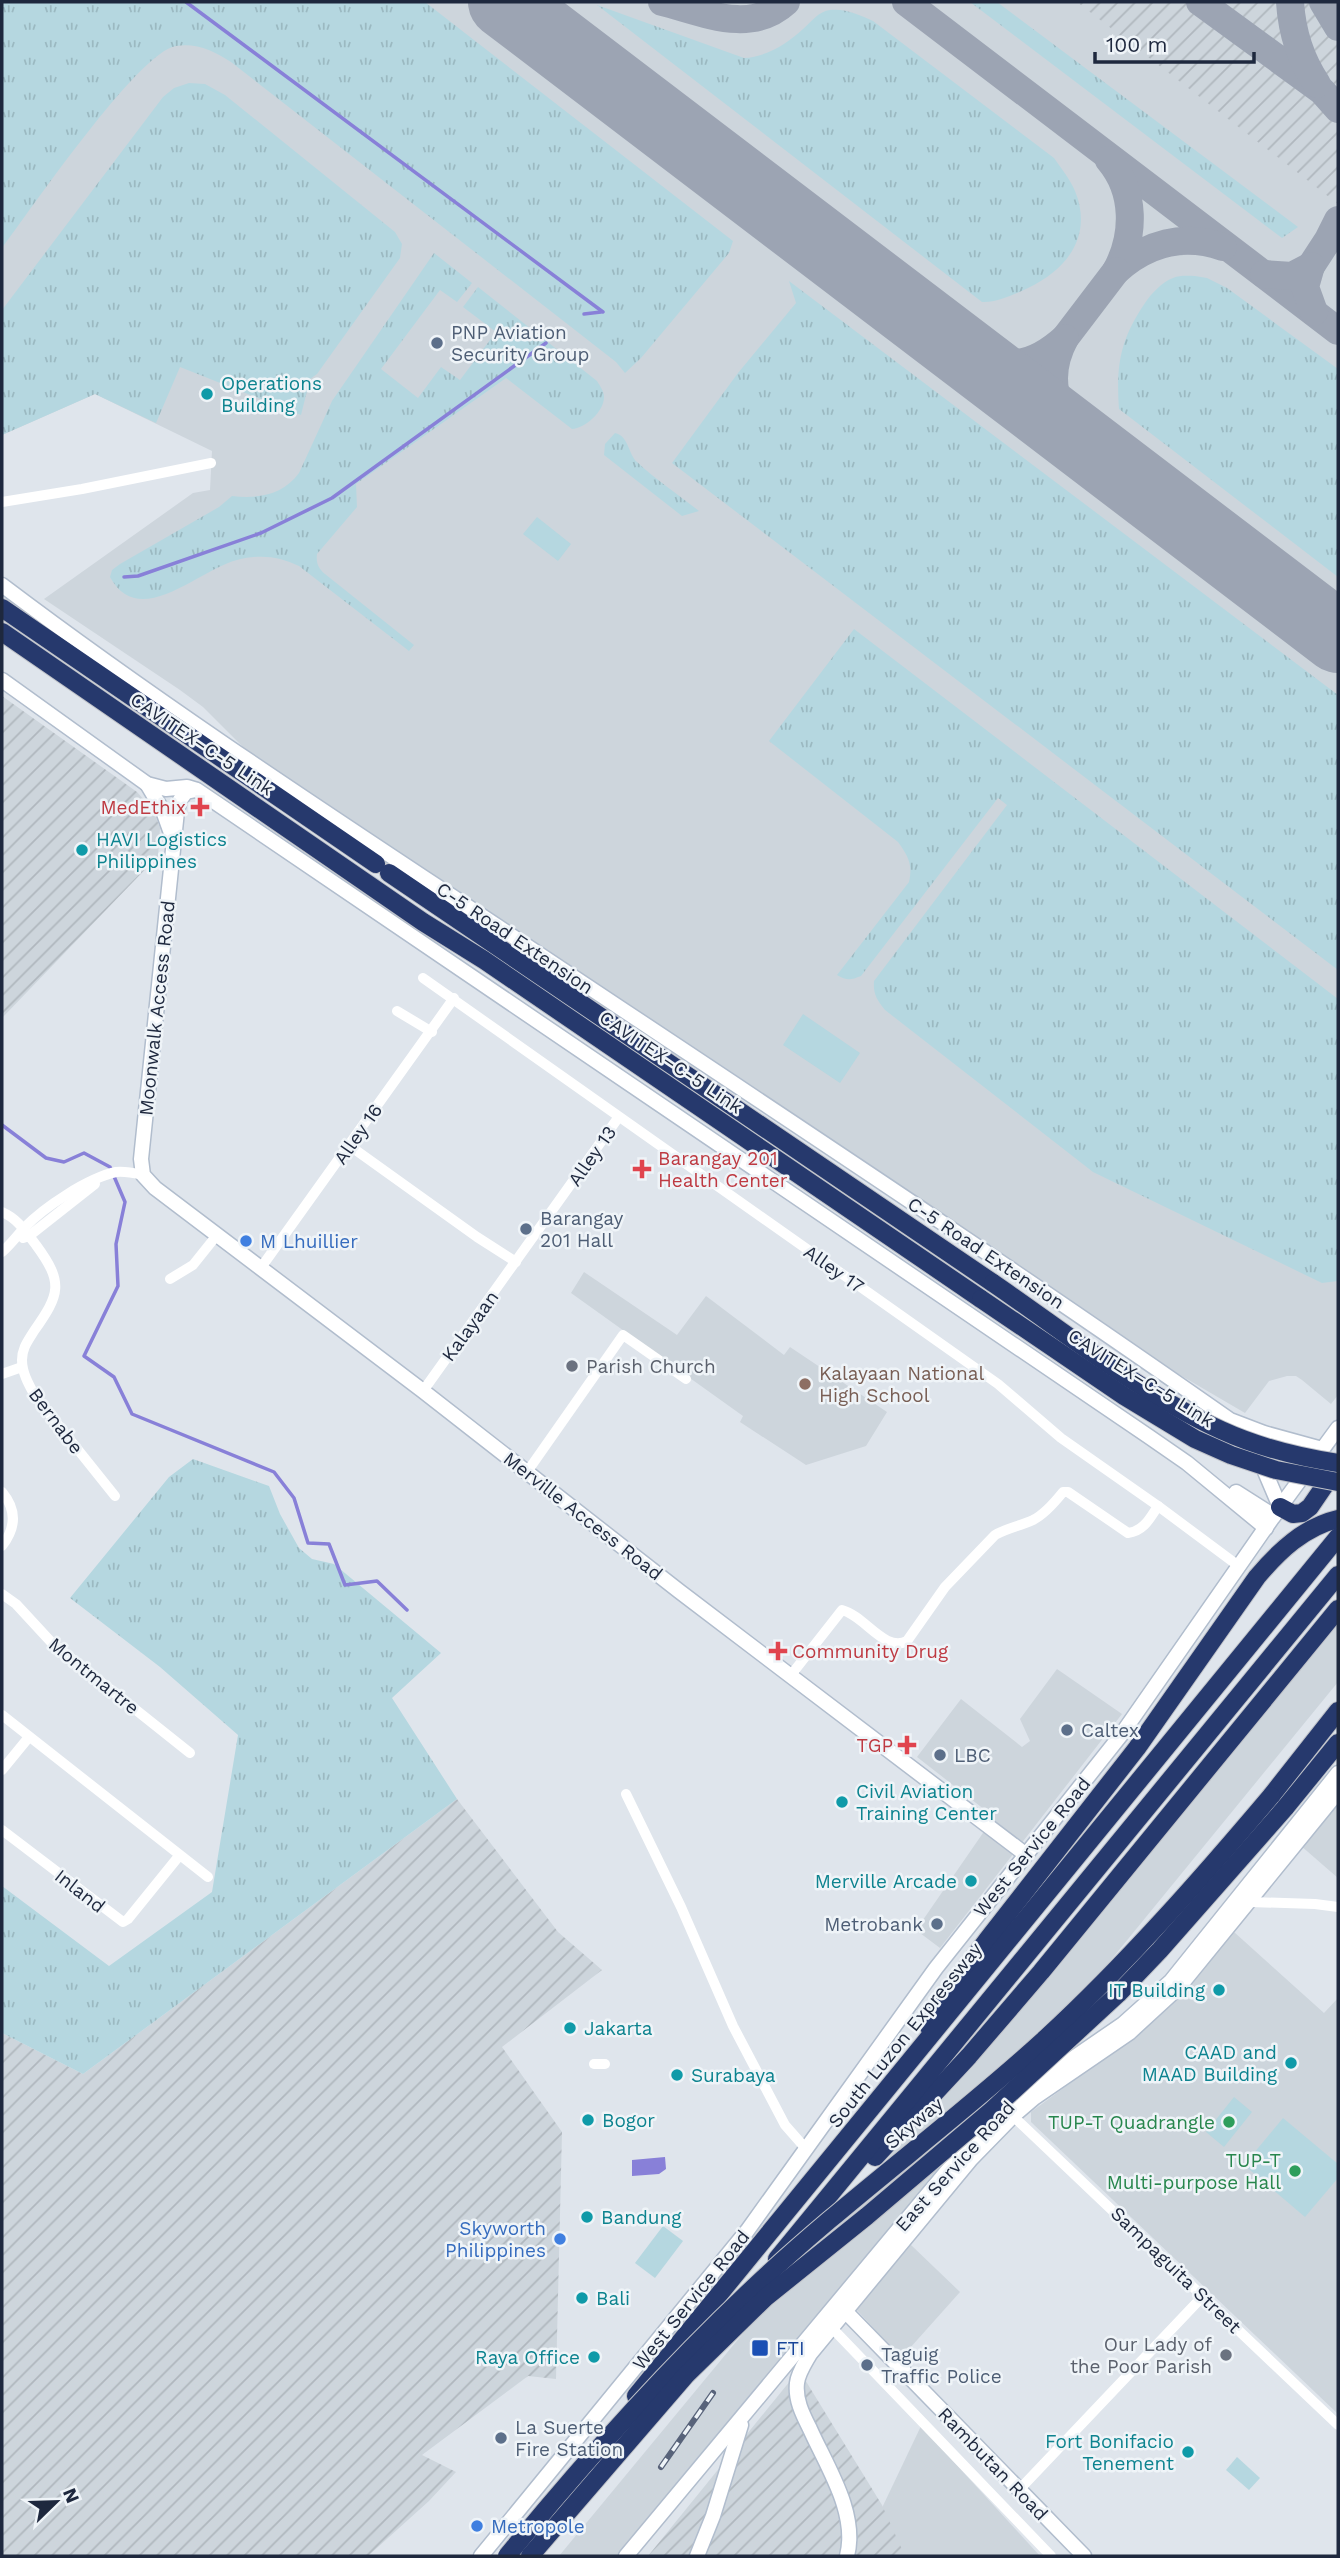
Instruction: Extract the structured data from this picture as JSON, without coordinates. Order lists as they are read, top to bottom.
{
  "streets": {
    "highway": ["CAVITEX–C-5 Link", "South Luzon Expressway", "Skyway"],
    "main road": [
      "C-5 Road Extension",
      "Moonwalk Access Road",
      "Merville Access Road",
      "West Service Road",
      "East Service Road",
      "Rambutan Road"
    ],
    "street": [
      "Alley 16",
      "Alley 13",
      "Alley 17",
      "Kalayaan",
      "Bernabe",
      "Montmartre",
      "Inland",
      "Sampaguita Street"
    ]
  },
  "crossings": [
    ["C-5 Road Extension", "West Service Road"],
    ["Moonwalk Access Road", "Merville Access Road"],
    ["Alley 16", "Alley 17"],
    ["Alley 16", "Merville Access Road"],
    ["Alley 13", "Alley 17"],
    ["Alley 13", "Kalayaan"],
    ["Alley 17", "West Service Road"],
    ["Kalayaan", "Merville Access Road"],
    ["Merville Access Road", "West Service Road"],
    ["East Service Road", "Sampaguita Street"],
    ["East Service Road", "Rambutan Road"]
  ],
  "places": {
    "other": [
      "PNP Aviation Security Group",
      "Operations Building",
      "HAVI Logistics Philippines",
      "Barangay 201 Hall",
      "M Lhuillier",
      "Parish Church",
      "Kalayaan National High School",
      "Caltex",
      "LBC",
      "Civil Aviation Training Center",
      "Merville Arcade",
      "Metrobank",
      "IT Building",
      "Jakarta",
      "CAAD and MAAD Building",
      "Surabaya",
      "Bogor",
      "TUP-T Quadrangle",
      "TUP-T Multi-purpose Hall",
      "Bandung",
      "Skyworth Philippines",
      "Bali",
      "Our Lady of the Poor Parish",
      "Raya Office",
      "Taguig Traffic Police",
      "La Suerte Fire Station",
      "Fort Bonifacio Tenement",
      "Metropole"
    ],
    "health": [
      "MedEthix",
      "Barangay 201 Health Center",
      "Community Drug",
      "TGP"
    ],
    "transit": ["FTI"]
  },
  "scale_bar": "100 m",
  "north": "top right"
}
